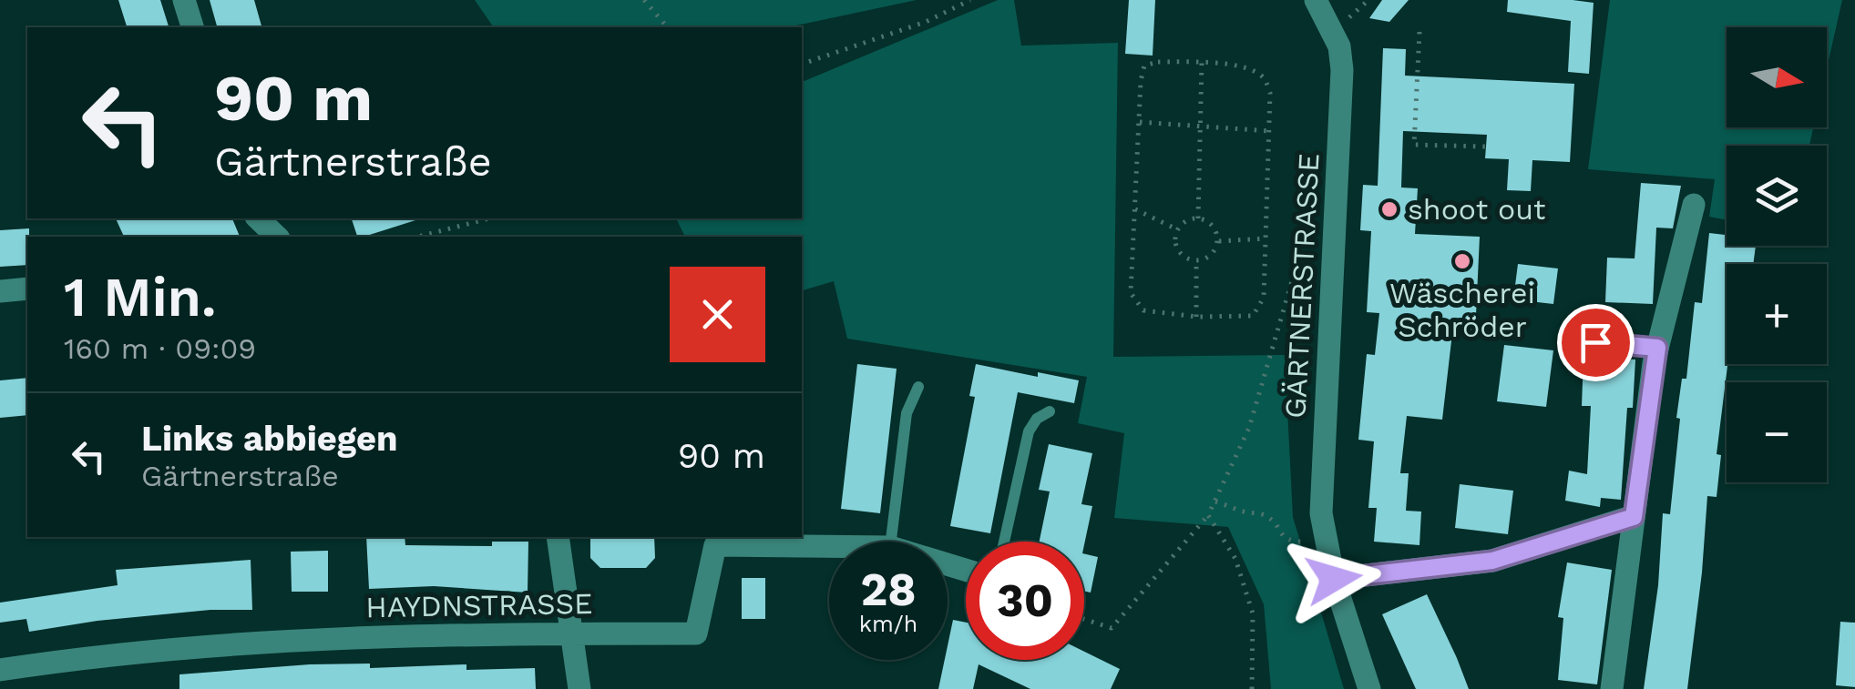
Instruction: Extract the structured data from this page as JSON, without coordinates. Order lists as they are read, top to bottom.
{
  "streets": {
    "street": ["GÄRTNERSTRASSE", "HAYDNSTRASSE"]
  },
  "places": ["shoot out", "Wäscherei Schröder"],
  "north": "right",
  "page": {
    "map_buttons": ["+", "−"],
    "turn": ["90 m", "Gärtnerstraße"],
    "heading": ["1 Min.", "160 m · 09:09"],
    "list": [
      {
        "name": "Links abbiegen",
        "note": "Gärtnerstraße",
        "value": "90 m"
      }
    ],
    "speed": "28 km/h",
    "limit": "30"
  }
}
